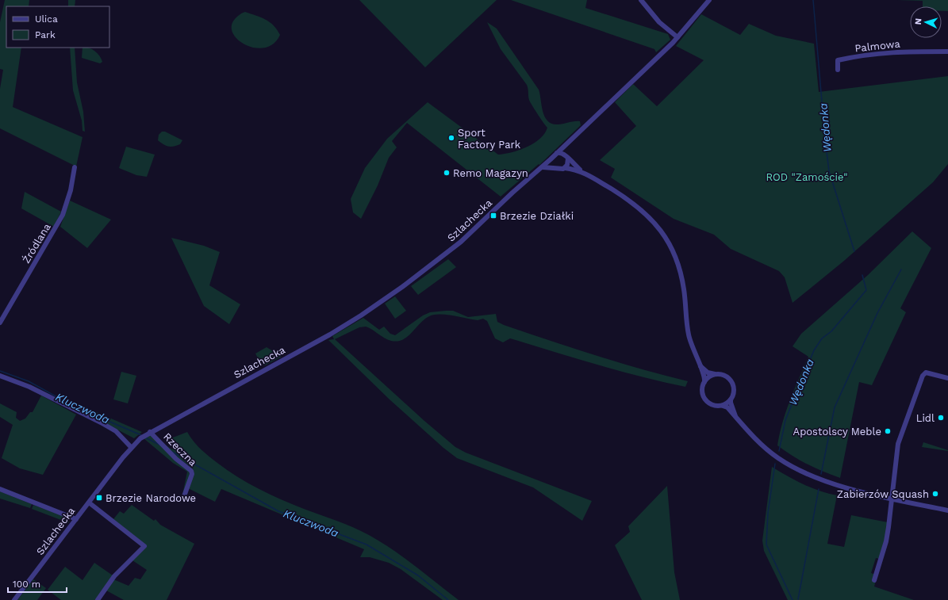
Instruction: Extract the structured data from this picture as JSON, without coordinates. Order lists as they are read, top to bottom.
{
  "streets": {
    "street": [
      "Palmowa",
      "Szlachecka",
      "Źródlana",
      "Rzeczna"
    ]
  },
  "crossings": [
    ["Szlachecka", "Rzeczna"]
  ],
  "water": ["Wędonka", "Kluczwoda"],
  "parks": ["ROD \"Zamoście\""],
  "places": {
    "other": [
      "Sport Factory Park",
      "Remo Magazyn",
      "Lidl",
      "Apostolscy Meble",
      "Zabierzów Squash"
    ],
    "transit": ["Brzezie Działki", "Brzezie Narodowe"]
  },
  "legend": ["Ulica", "Park"],
  "scale_bar": "100 m",
  "north": "left"
}
